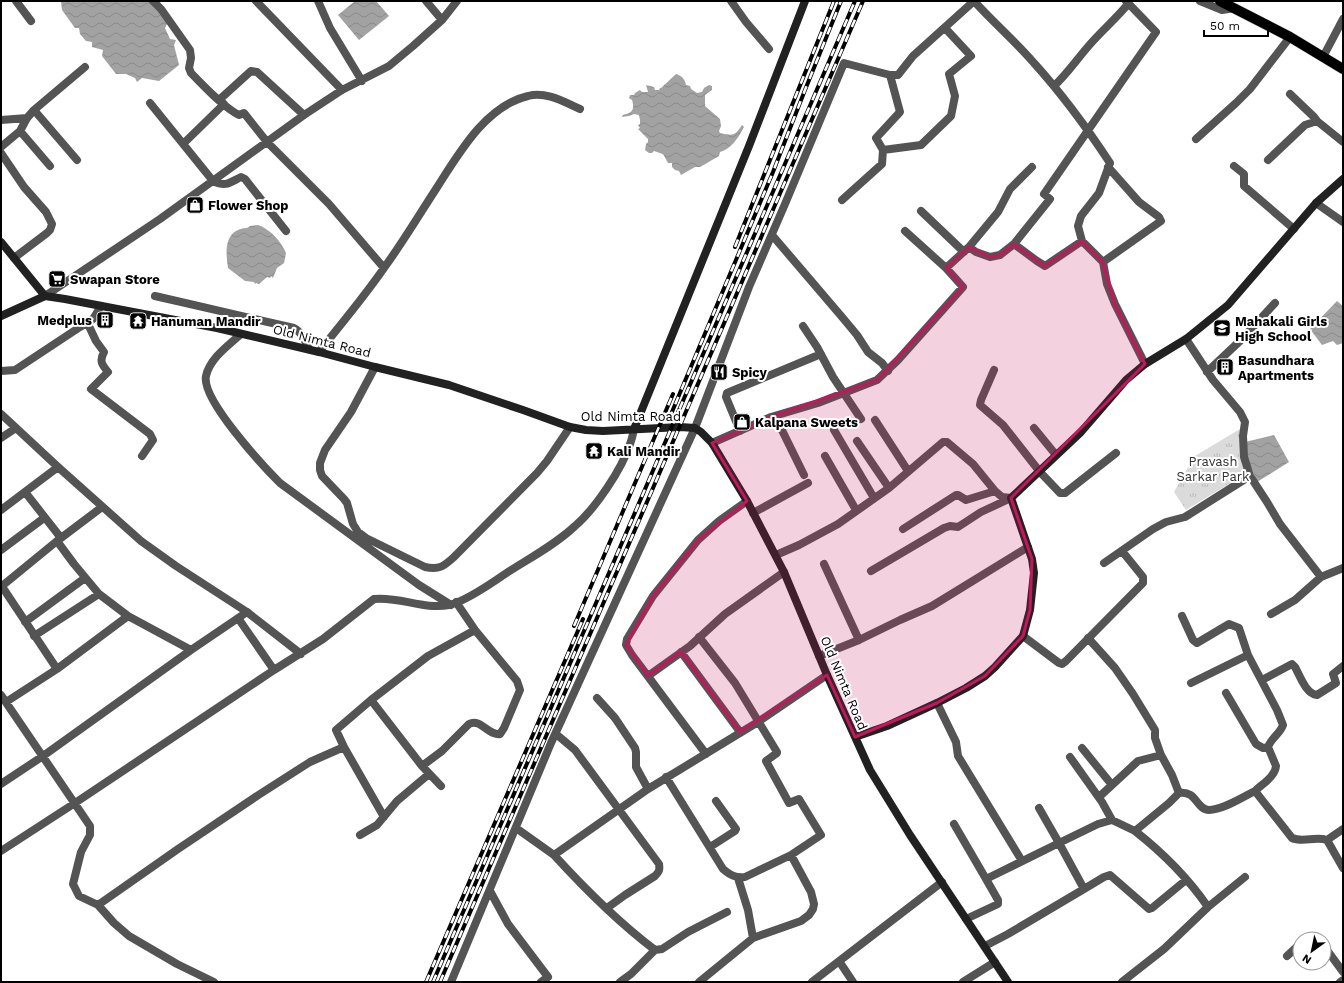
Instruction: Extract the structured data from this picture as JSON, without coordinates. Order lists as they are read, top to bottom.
{
  "streets": {
    "street": ["Old Nimta Road"]
  },
  "parks": ["Pravash Sarkar Park"],
  "places": {
    "shop": ["Flower Shop", "Kalpana Sweets"],
    "supermarket": ["Swapan Store"],
    "building": ["Medplus", "Basundhara Apartments"],
    "temple": ["Hanuman Mandir", "Kali Mandir"],
    "school or university": ["Mahakali Girls High School"],
    "restaurant": ["Spicy"]
  },
  "scale_bar": "50 m",
  "north": "bottom left"
}
